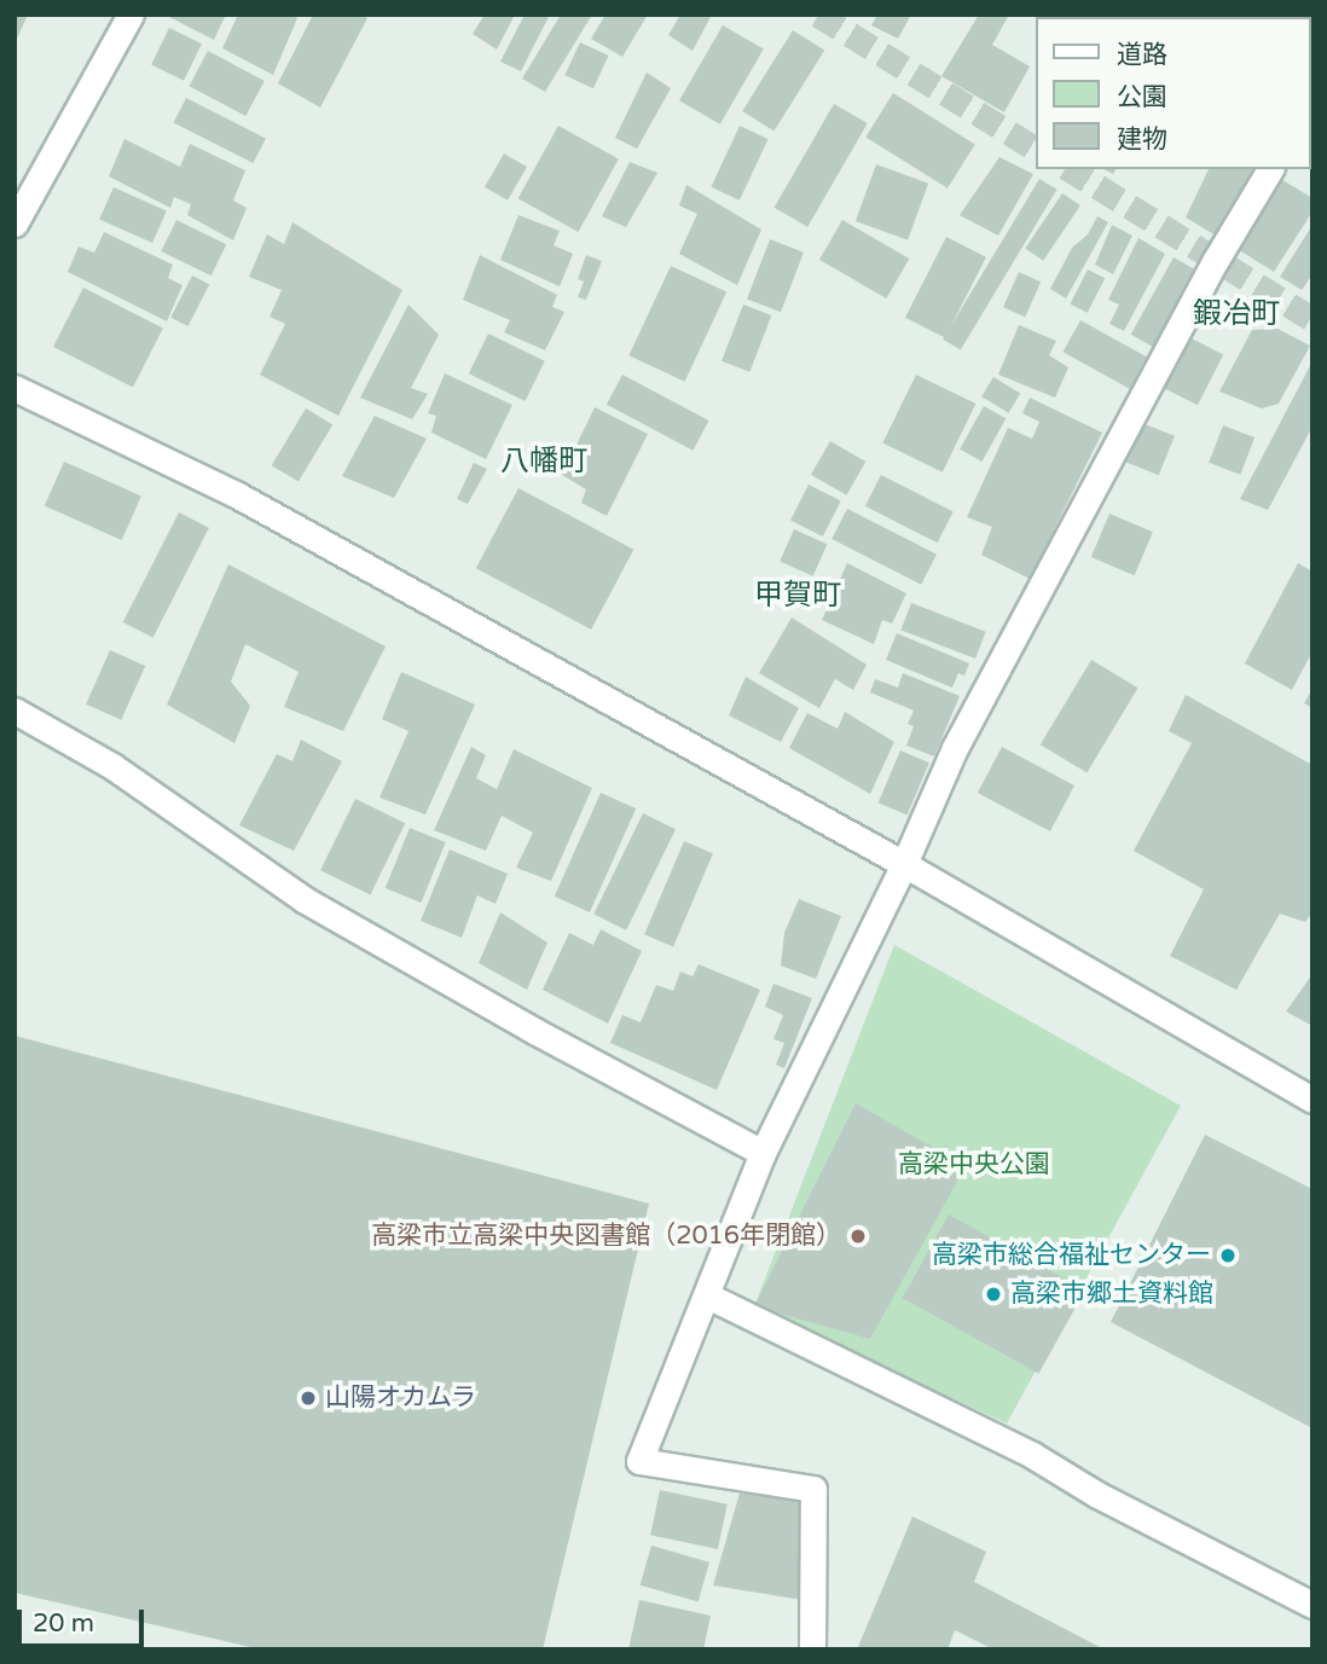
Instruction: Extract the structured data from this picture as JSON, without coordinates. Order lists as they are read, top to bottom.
{
  "districts": ["鍜冶町", "八幡町", "甲賀町"],
  "parks": ["高梁中央公園"],
  "places": [
    "高梁市立高梁中央図書館（2016年閉館）",
    "高梁市総合福祉センター",
    "高梁市郷土資料館",
    "山陽オカムラ"
  ],
  "legend": ["道路", "公園", "建物"],
  "scale_bar": "20 m"
}
